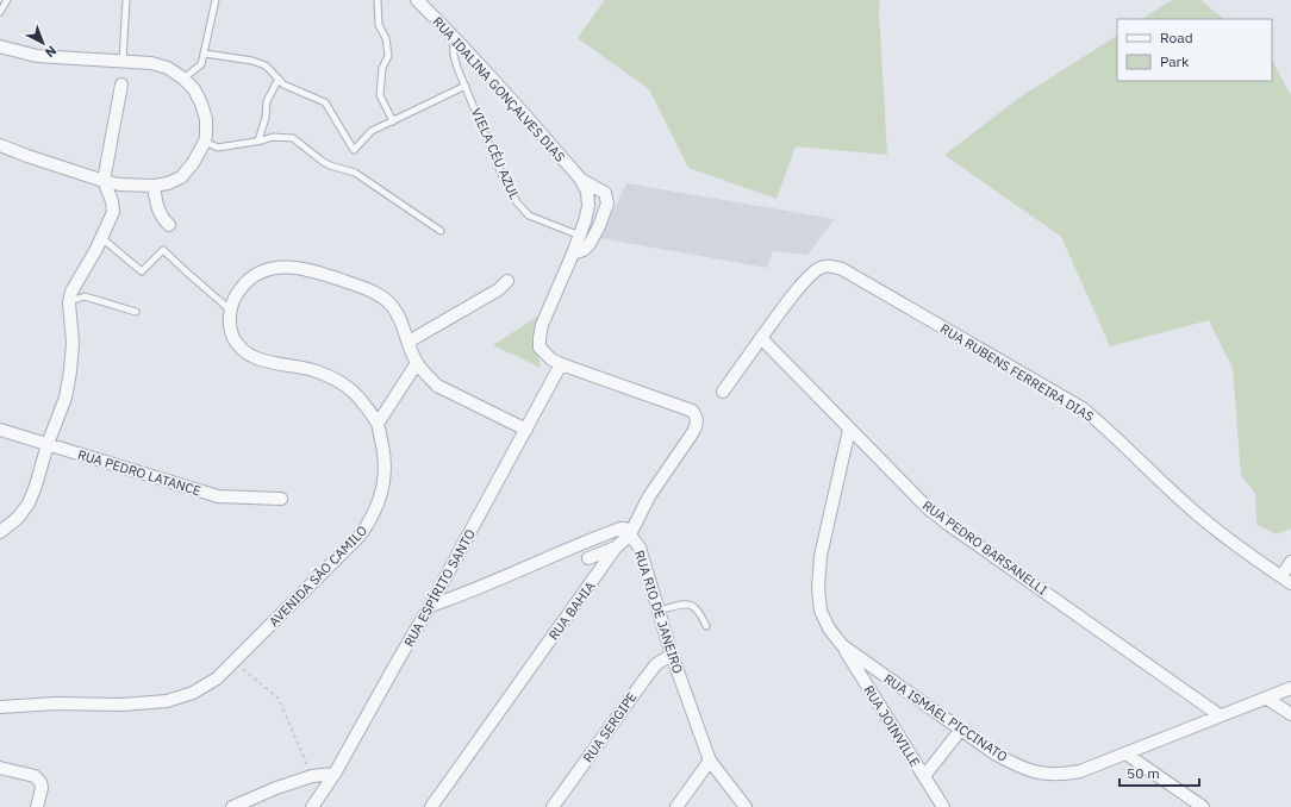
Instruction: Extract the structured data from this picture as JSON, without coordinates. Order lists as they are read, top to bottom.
{
  "streets": {
    "street": [
      "RUA IDALINA GONÇALVES DIAS",
      "RUA RUBENS FERREIRA DIAS",
      "RUA PEDRO LATANCE",
      "RUA PEDRO BARSANELLI",
      "AVENIDA SÃO CAMILO",
      "RUA ESPÍRITO SANTO",
      "RUA BAHIA",
      "RUA RIO DE JANEIRO",
      "RUA ISMAEL PICCINATO",
      "RUA JOINVILLE",
      "RUA SERGIPE"
    ],
    "lane": ["VIELA CÉU AZUL"]
  },
  "crossings": [
    ["RUA IDALINA GONÇALVES DIAS", "VIELA CÉU AZUL"],
    ["RUA RUBENS FERREIRA DIAS", "RUA PEDRO BARSANELLI"],
    ["RUA PEDRO BARSANELLI", "RUA ISMAEL PICCINATO"],
    ["AVENIDA SÃO CAMILO", "RUA ESPÍRITO SANTO"],
    ["RUA ESPÍRITO SANTO", "RUA BAHIA"],
    ["RUA ESPÍRITO SANTO", "RUA RIO DE JANEIRO"],
    ["RUA BAHIA", "RUA RIO DE JANEIRO"],
    ["RUA RIO DE JANEIRO", "RUA SERGIPE"],
    ["RUA ISMAEL PICCINATO", "RUA JOINVILLE"]
  ],
  "legend": ["Road", "Park"],
  "scale_bar": "50 m",
  "north": "bottom right"
}
